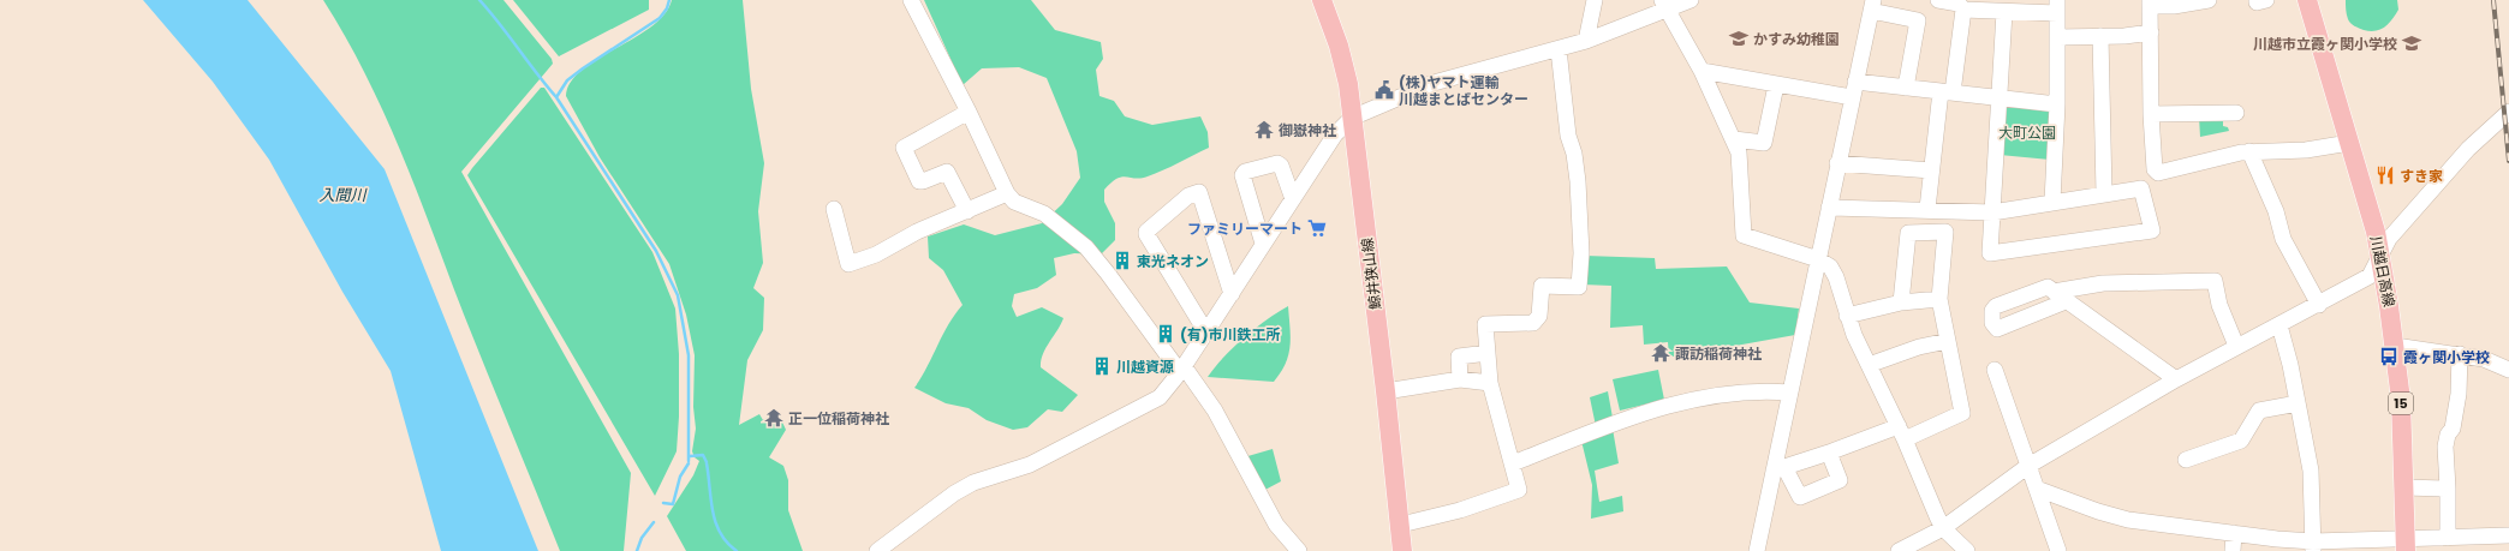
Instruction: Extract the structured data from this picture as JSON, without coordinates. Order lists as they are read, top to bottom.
{
  "streets": {
    "main road": ["川越日高線", "鯨井狭山線", "15"]
  },
  "water": ["入間川"],
  "parks": ["大町公園"],
  "places": {
    "school or university": ["かすみ幼稚園", "川越市立霞ヶ関小学校"],
    "public building": ["(株)ヤマト運輸 川越まとばセンター"],
    "temple": ["御嶽神社", "諏訪稲荷神社", "正一位稲荷神社"],
    "restaurant": ["すき家"],
    "supermarket": ["ファミリーマート"],
    "building": ["東光ネオン", "(有)市川鉄工所", "川越資源"],
    "bus stop": ["霞ヶ関小学校"]
  }
}
